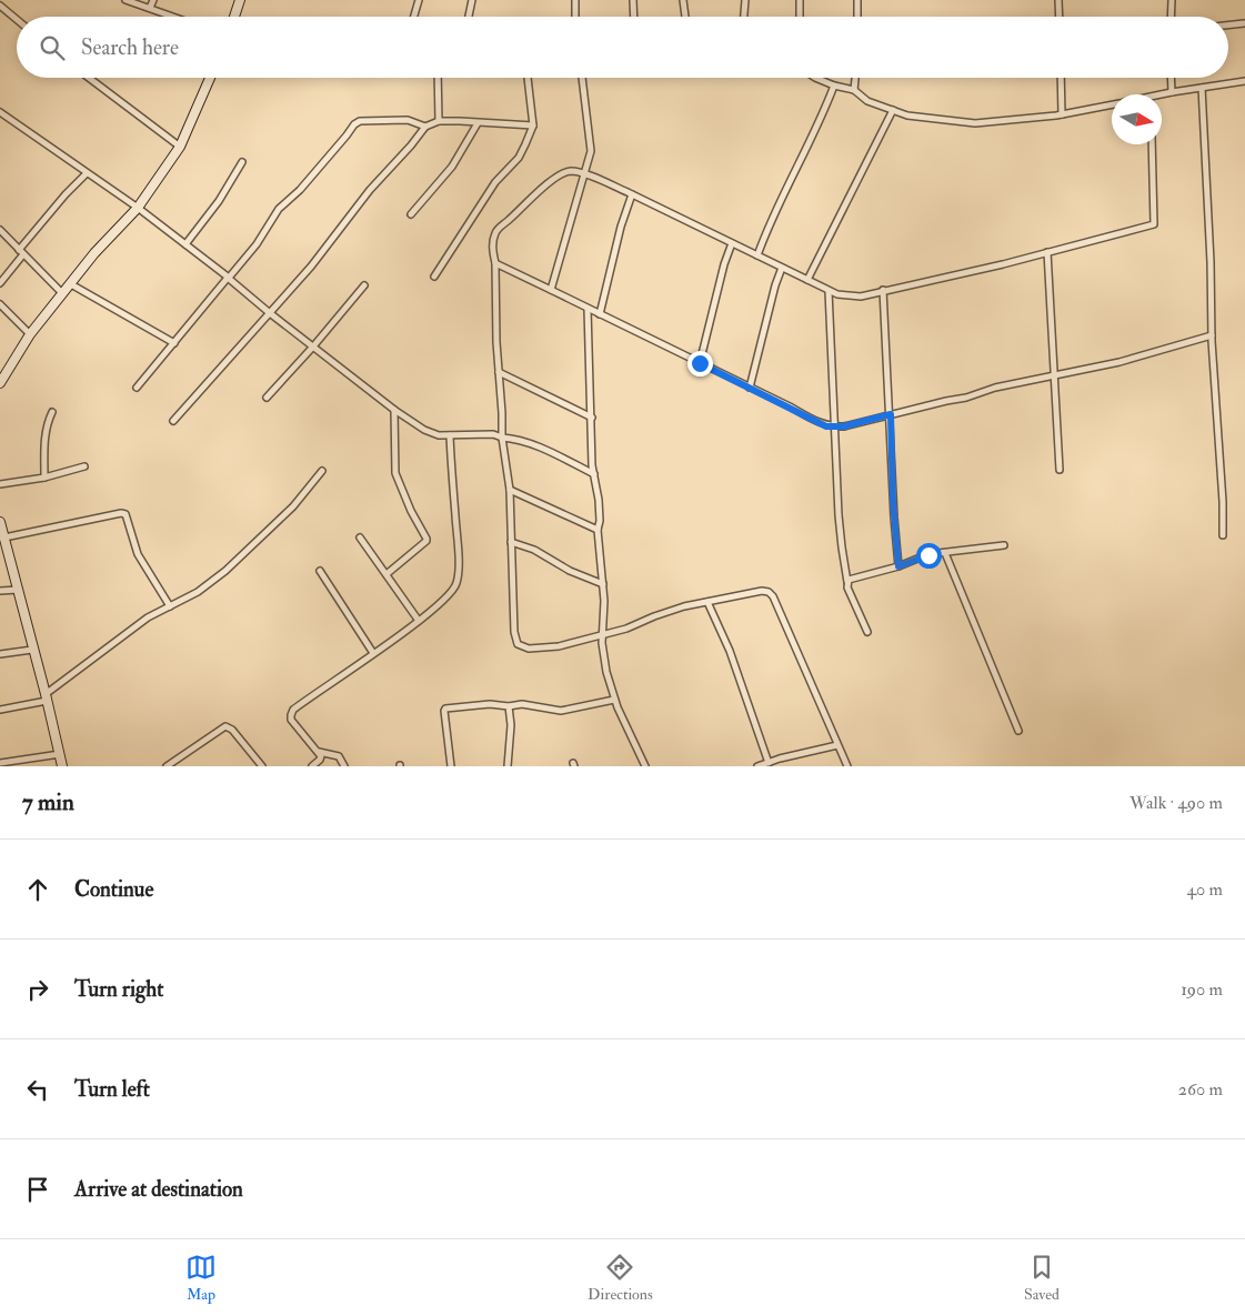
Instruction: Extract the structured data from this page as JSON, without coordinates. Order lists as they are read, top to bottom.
{
  "north": "right",
  "page": {
    "search": "Search here",
    "heading": ["7 min", "Walk · 490 m"],
    "list": [
      ["Continue", "40 m"],
      ["Turn right", "190 m"],
      ["Turn left", "260 m"],
      "Arrive at destination"
    ],
    "nav": ["Map", "Directions", "Saved"]
  }
}
